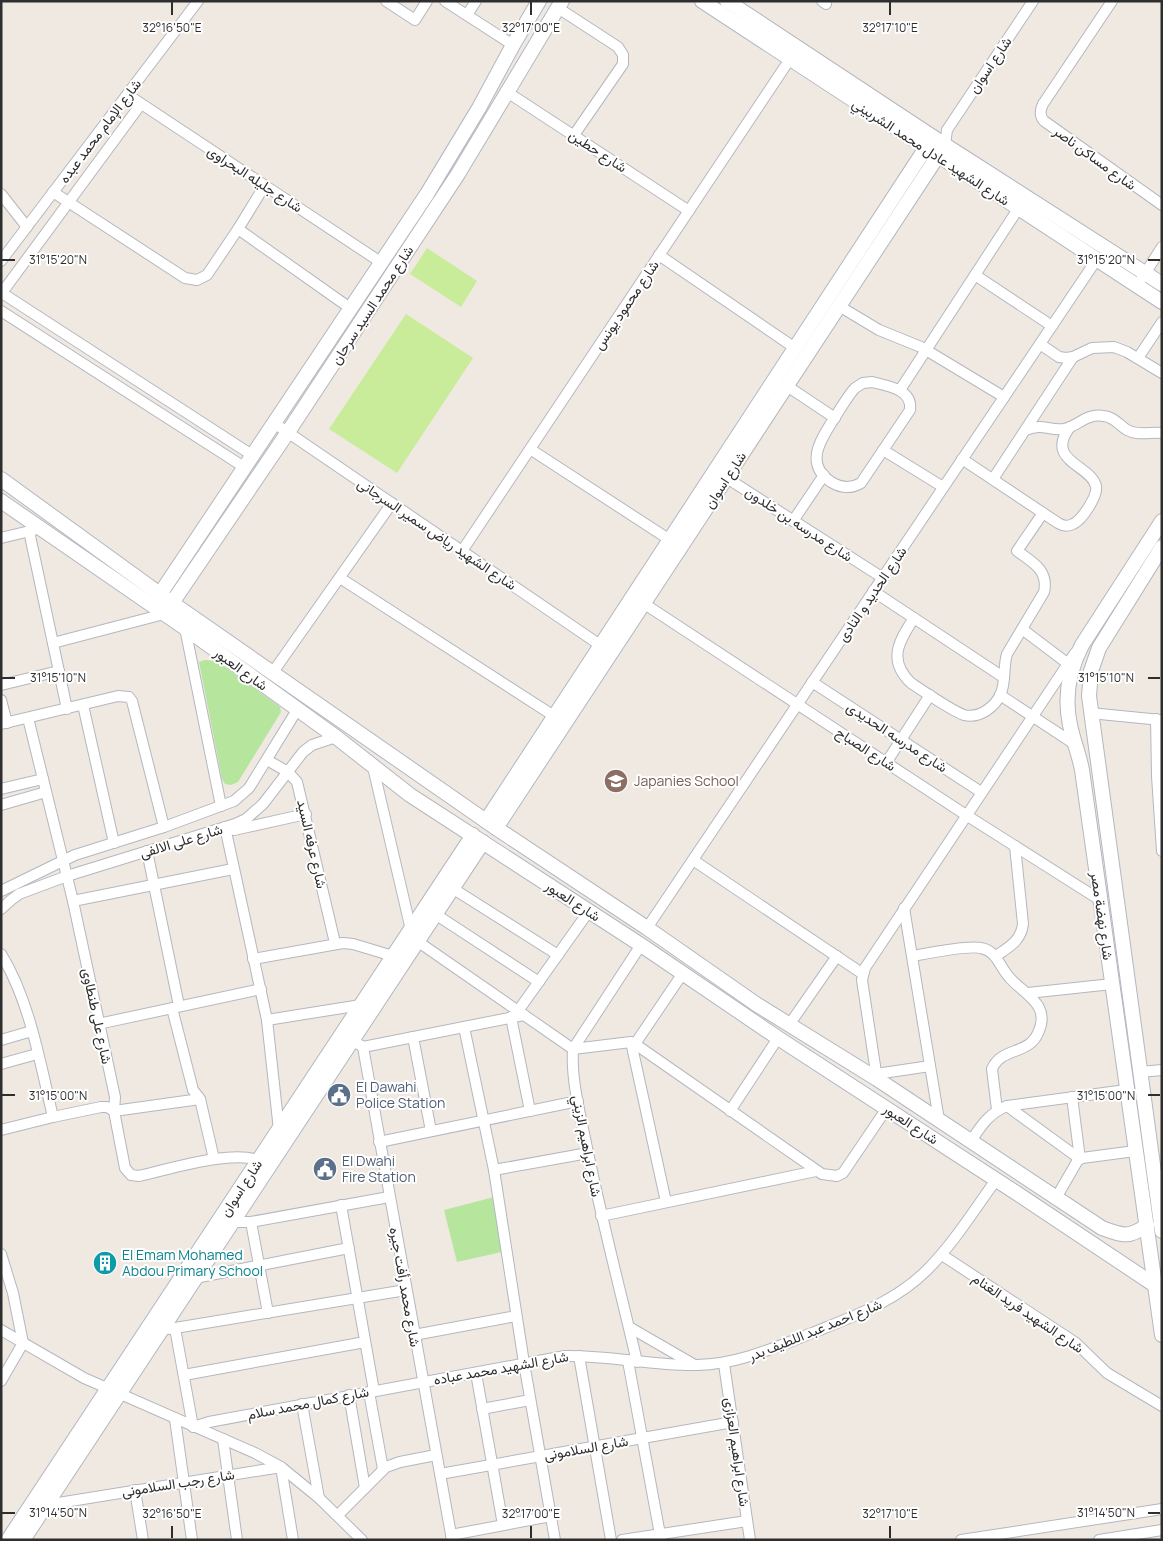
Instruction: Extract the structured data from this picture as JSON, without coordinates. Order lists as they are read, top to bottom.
{
  "streets": {
    "street": [
      "شارع اسوان",
      "شارع الإمام محمد عبده",
      "شارع حطين",
      "شارع الشهيد عادل محمد الشربيني",
      "شارع مساكن ناصر",
      "شارع جليله البحراوى",
      "شارع محمد السيد سرحان",
      "شارع محمود يونس",
      "شارع مدرسه بن خلدون",
      "شارع الشهيد رياض سمير السرجانى",
      "شارع الحديد و النادى",
      "شارع العبور",
      "شارع مدرسه الحديدى",
      "شارع الصباح",
      "شارع على الالفى",
      "شارع عرفه السيد",
      "شارع نهضة مصر",
      "شارع على طنطاوى",
      "شارع ابراهيم الزيني",
      "شارع محمد رأفت جيره",
      "شارع الشهيد فريد الغنام",
      "شارع احمد عبد اللطيف بدر",
      "شارع الشهيد محمد عباده",
      "شارع كمال محمد سلام",
      "شارع السلامونى",
      "شارع ابراهيم العزازى",
      "شارع رجب السلامونى"
    ]
  },
  "crossings": [
    ["شارع اسوان", "شارع الشهيد عادل محمد الشربيني"],
    ["شارع اسوان", "شارع مدرسه بن خلدون"],
    ["شارع اسوان", "شارع الشهيد رياض سمير السرجانى"],
    ["شارع اسوان", "شارع العبور"],
    ["شارع اسوان", "شارع الصباح"],
    ["شارع اسوان", "شارع على طنطاوى"],
    ["شارع اسوان", "شارع محمد رأفت جيره"],
    ["شارع اسوان", "شارع رجب السلامونى"],
    ["شارع الإمام محمد عبده", "شارع جليله البحراوى"],
    ["شارع حطين", "شارع محمد السيد سرحان"],
    ["شارع حطين", "شارع محمود يونس"],
    ["شارع الشهيد عادل محمد الشربيني", "شارع محمود يونس"],
    ["شارع الشهيد عادل محمد الشربيني", "شارع الحديد و النادى"],
    ["شارع جليله البحراوى", "شارع محمد السيد سرحان"],
    ["شارع محمد السيد سرحان", "شارع الشهيد رياض سمير السرجانى"],
    ["شارع محمد السيد سرحان", "شارع العبور"],
    ["شارع محمود يونس", "شارع الشهيد رياض سمير السرجانى"],
    ["شارع مدرسه بن خلدون", "شارع الحديد و النادى"],
    ["شارع الحديد و النادى", "شارع العبور"],
    ["شارع الحديد و النادى", "شارع مدرسه الحديدى"],
    ["شارع الحديد و النادى", "شارع الصباح"],
    ["شارع العبور", "شارع على الالفى"],
    ["شارع العبور", "شارع نهضة مصر"],
    ["شارع العبور", "شارع احمد عبد اللطيف بدر"],
    ["شارع الصباح", "شارع نهضة مصر"],
    ["شارع على الالفى", "شارع عرفه السيد"],
    ["شارع على الالفى", "شارع على طنطاوى"],
    ["شارع ابراهيم الزيني", "شارع احمد عبد اللطيف بدر"],
    ["شارع ابراهيم الزيني", "شارع السلامونى"],
    ["شارع محمد رأفت جيره", "شارع الشهيد محمد عباده"],
    ["شارع محمد رأفت جيره", "شارع كمال محمد سلام"],
    ["شارع محمد رأفت جيره", "شارع السلامونى"],
    ["شارع الشهيد فريد الغنام", "شارع احمد عبد اللطيف بدر"],
    ["شارع احمد عبد اللطيف بدر", "شارع الشهيد محمد عباده"],
    ["شارع احمد عبد اللطيف بدر", "شارع ابراهيم العزازى"],
    ["شارع الشهيد محمد عباده", "شارع كمال محمد سلام"],
    ["شارع السلامونى", "شارع ابراهيم العزازى"]
  ],
  "places": {
    "school or university": ["Japanies School"],
    "public building": ["El Dawahi Police Station", "El Dwahi Fire Station"],
    "building": ["El Emam Mohamed Abdou Primary School"]
  },
  "coordinates": [
    "32°16'50\"E",
    "32°17'00\"E",
    "32°17'10\"E",
    "31°15'20\"N",
    "31°15'10\"N",
    "31°15'00\"N",
    "31°14'50\"N"
  ]
}
